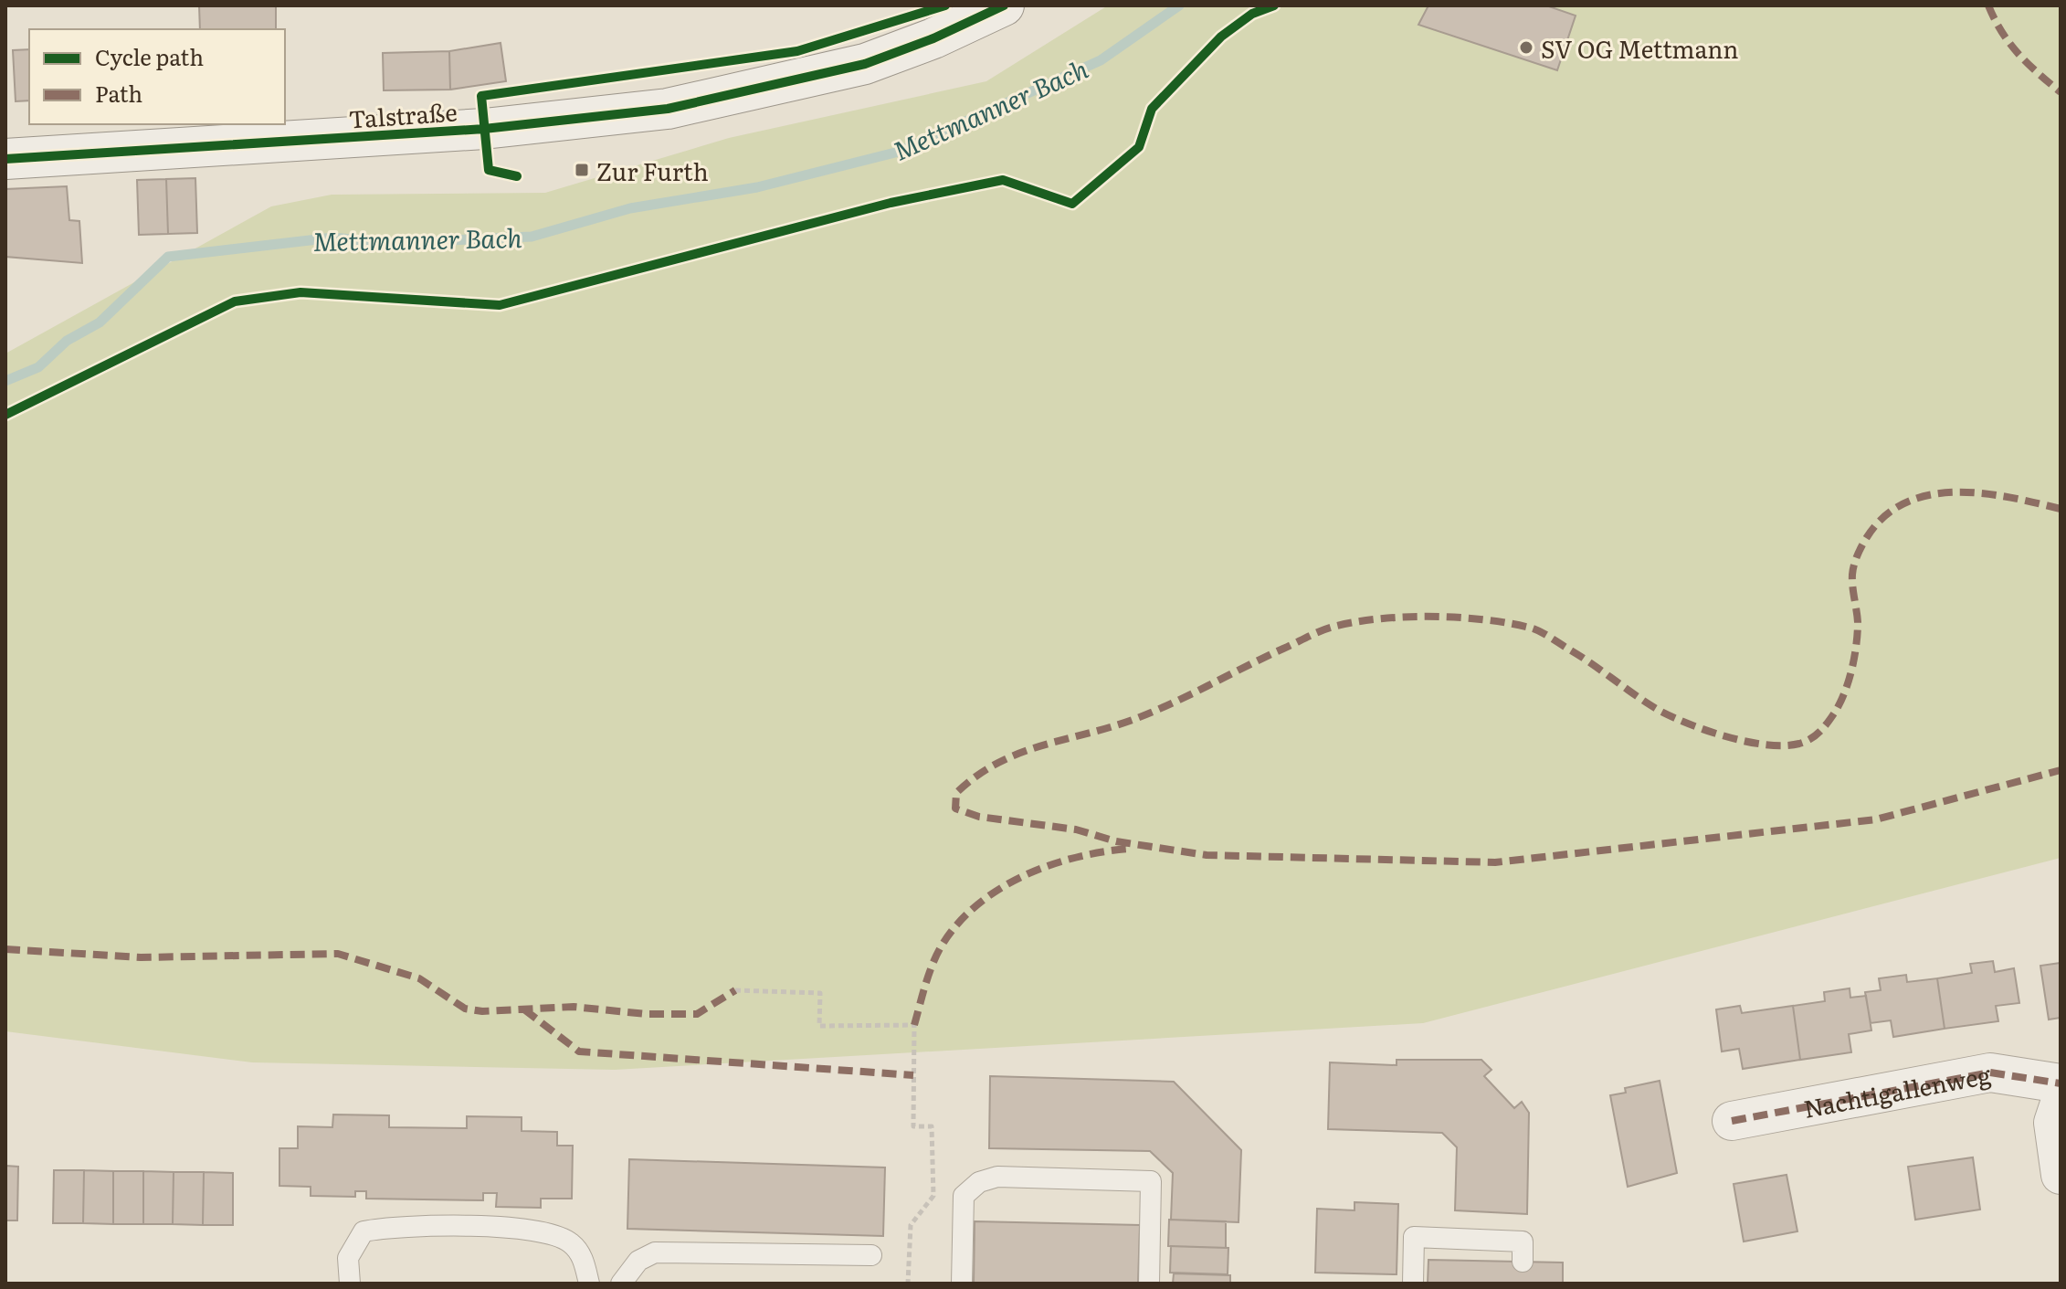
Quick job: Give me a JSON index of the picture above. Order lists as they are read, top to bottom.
{
  "streets": {
    "main road": ["Talstraße"],
    "street": ["Nachtigallenweg"]
  },
  "water": ["Mettmanner Bach"],
  "places": {
    "other": ["SV OG Mettmann"],
    "transit": ["Zur Furth"]
  },
  "legend": ["Cycle path", "Path"]
}
